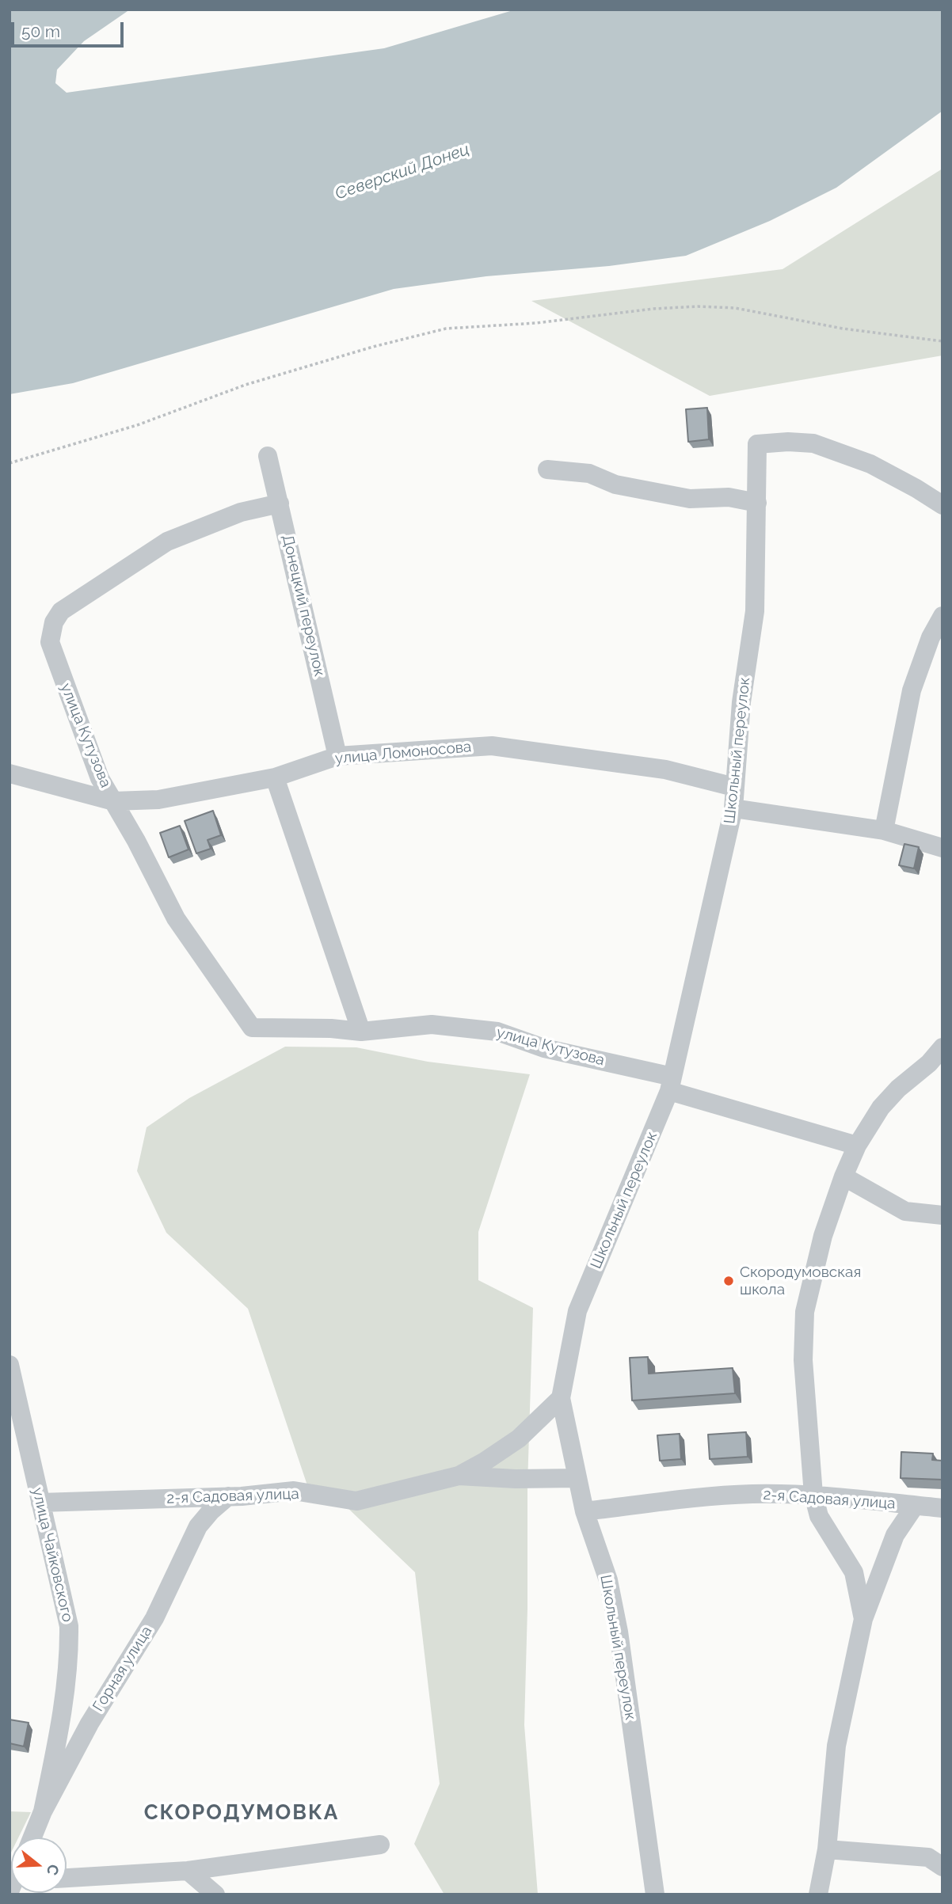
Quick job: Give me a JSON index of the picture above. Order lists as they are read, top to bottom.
{
  "streets": {
    "street": [
      "Донецкий переулок",
      "улица Кутузова",
      "Школьный переулок",
      "улица Ломоносова",
      "2-я Садовая улица",
      "улица Чайковского",
      "Горная улица"
    ]
  },
  "crossings": [
    ["Донецкий переулок", "улица Кутузова"],
    ["Донецкий переулок", "улица Ломоносова"],
    ["улица Кутузова", "Школьный переулок"],
    ["улица Кутузова", "улица Ломоносова"],
    ["Школьный переулок", "улица Ломоносова"],
    ["Школьный переулок", "2-я Садовая улица"],
    ["2-я Садовая улица", "улица Чайковского"],
    ["2-я Садовая улица", "Горная улица"],
    ["улица Чайковского", "Горная улица"]
  ],
  "districts": ["СКОРОДУМОВКА"],
  "water": ["Северский Донец"],
  "places": ["Скородумовская школа"],
  "scale_bar": "50 m",
  "north": "right"
}
